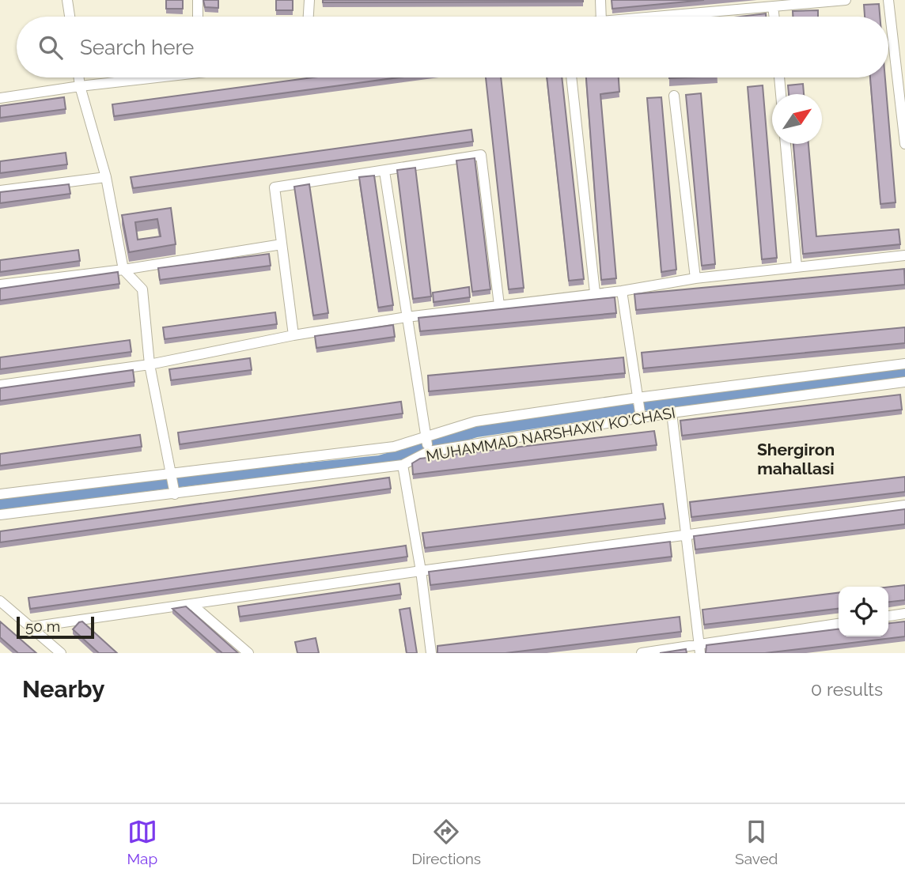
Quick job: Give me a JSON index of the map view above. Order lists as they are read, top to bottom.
{
  "streets": {
    "street": ["MUHAMMAD NARSHAXIY KO'CHASI"]
  },
  "districts": ["Shergiron mahallasi"],
  "scale_bar": "50 m",
  "north": "top right",
  "page": {
    "search": "Search here",
    "scale": "50 m",
    "heading": ["Nearby", "0 results"],
    "nav": ["Map", "Directions", "Saved"]
  }
}
